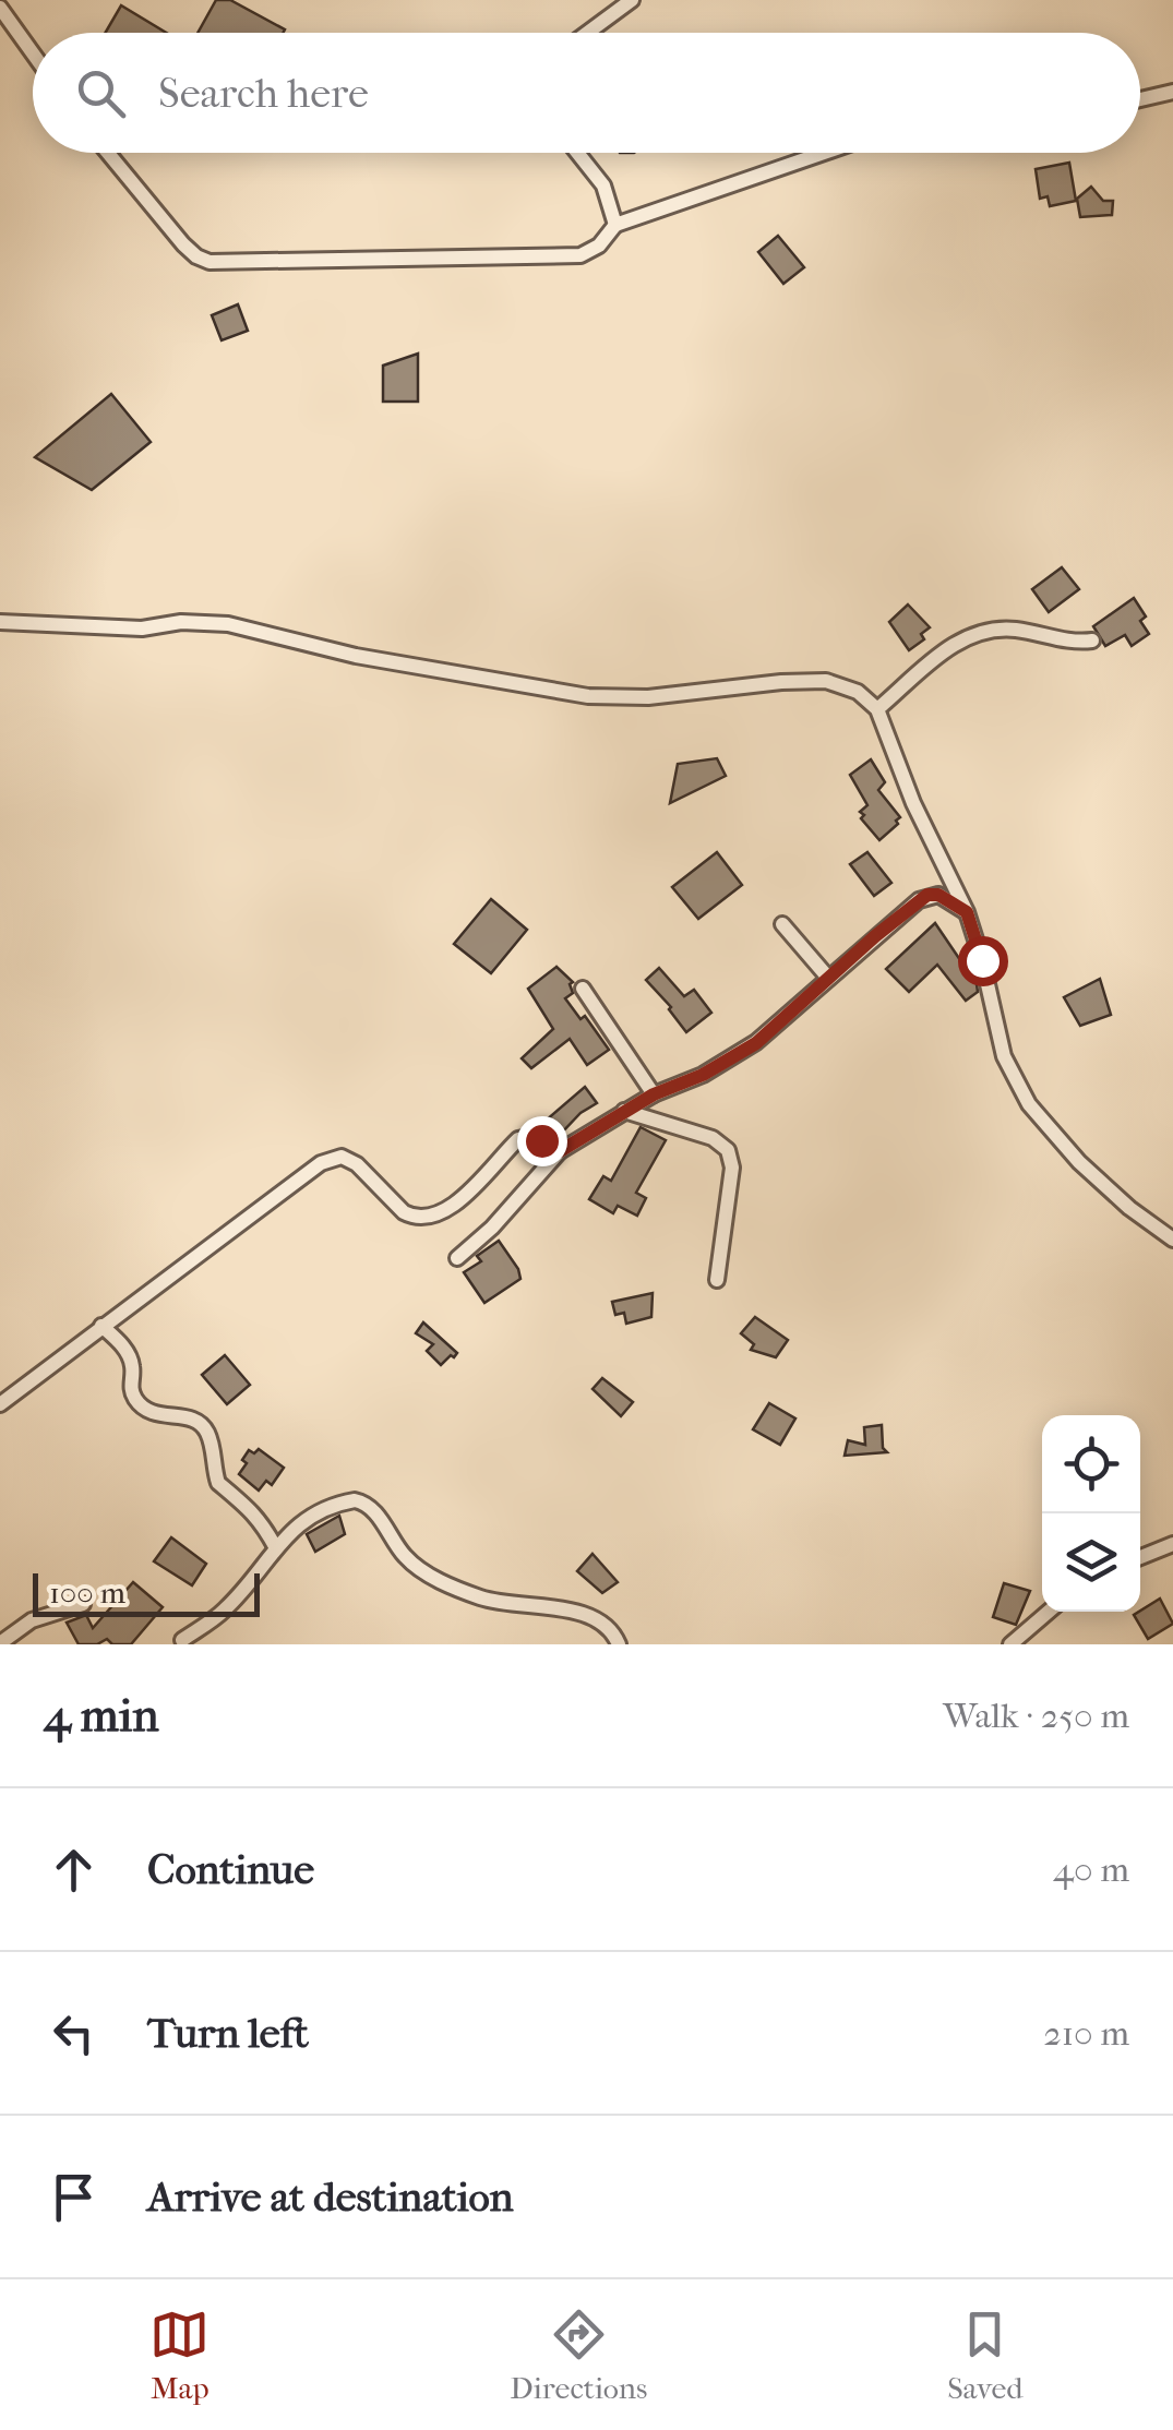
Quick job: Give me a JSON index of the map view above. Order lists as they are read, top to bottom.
{
  "scale_bar": "100 m",
  "page": {
    "search": "Search here",
    "scale": "100 m",
    "heading": ["4 min", "Walk · 250 m"],
    "list": [
      ["Continue", "40 m"],
      ["Turn left", "210 m"],
      "Arrive at destination"
    ],
    "nav": ["Map", "Directions", "Saved"]
  }
}
